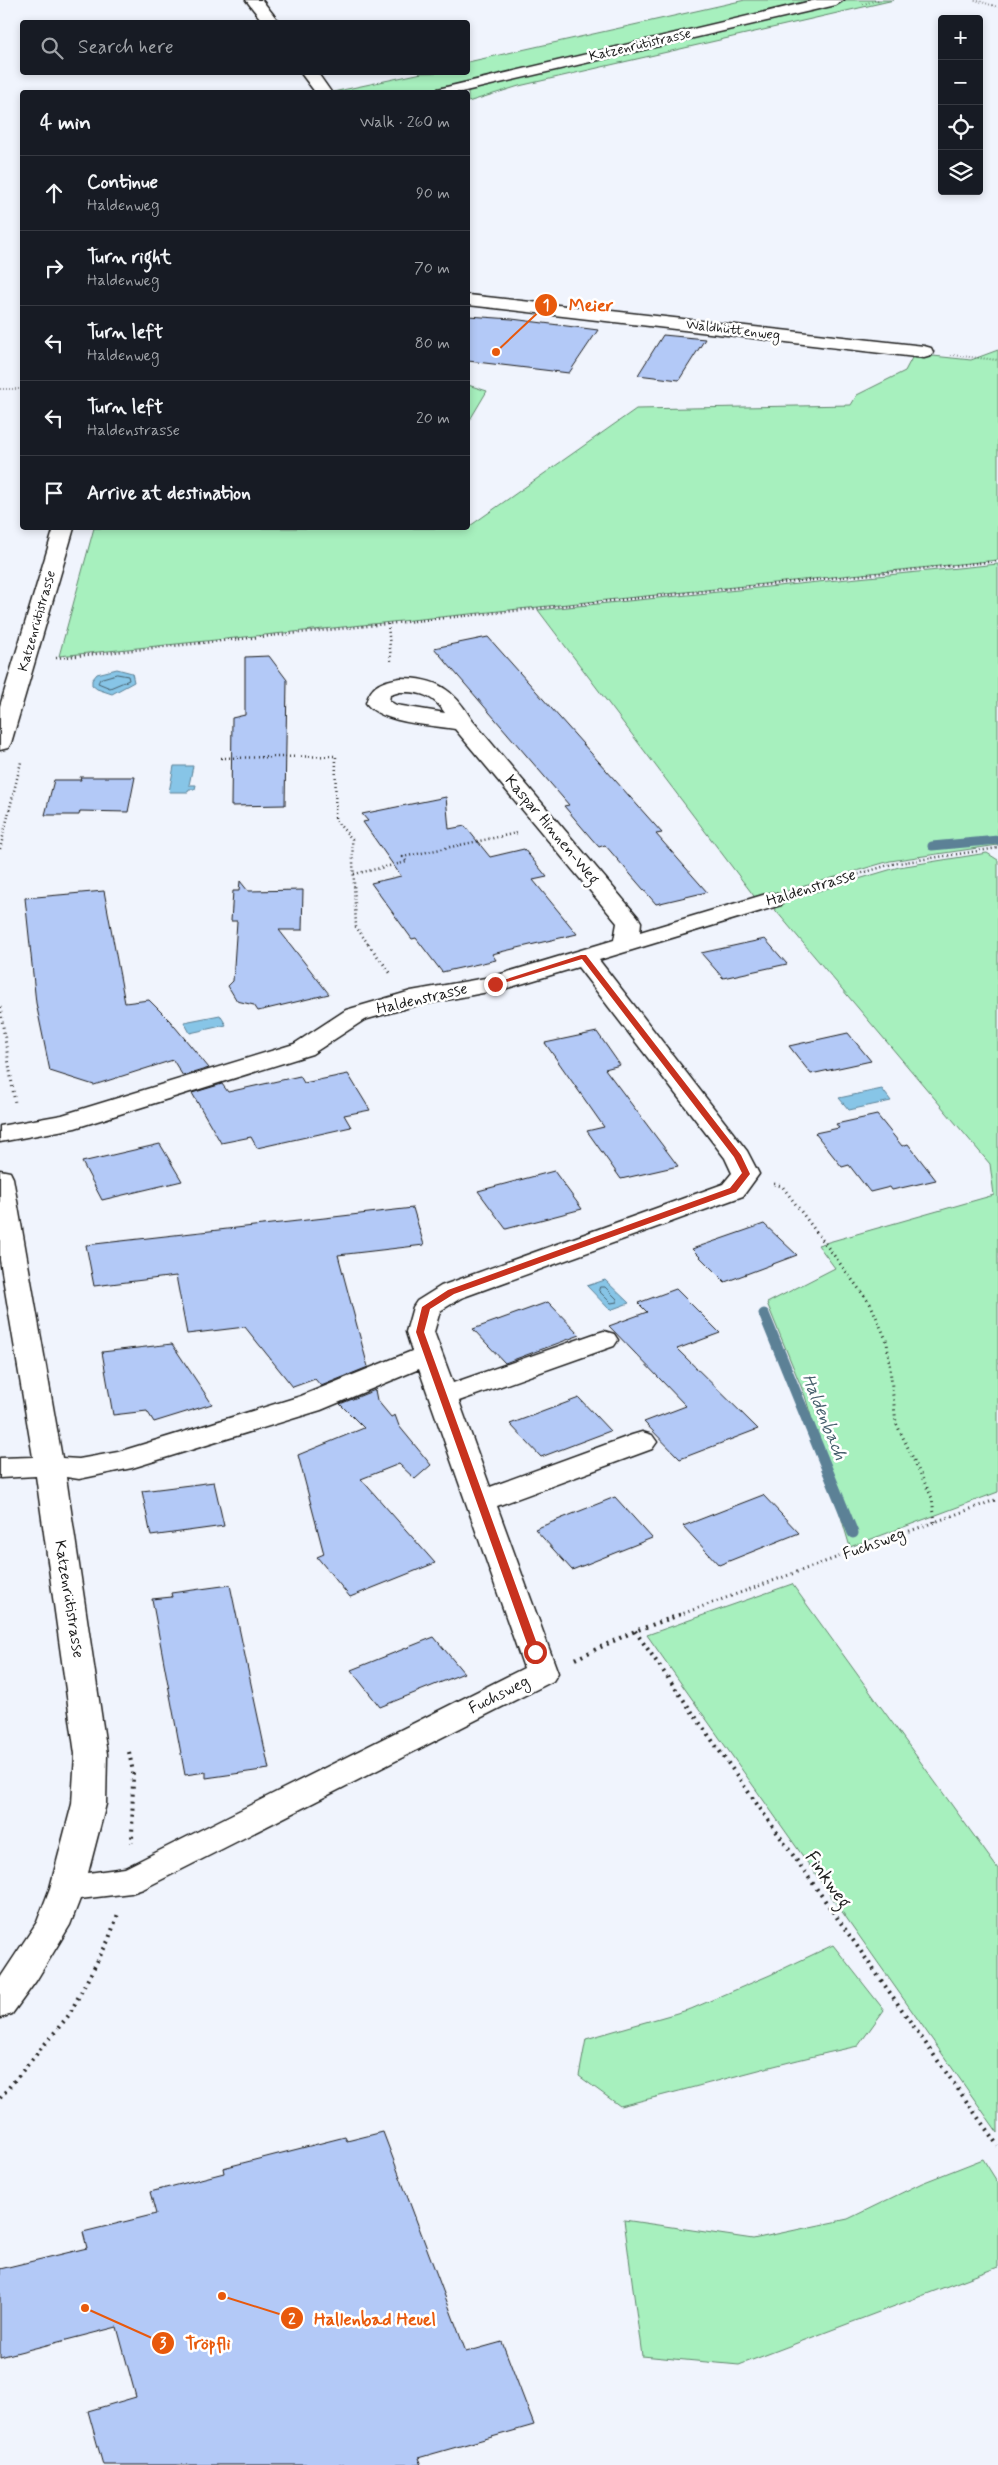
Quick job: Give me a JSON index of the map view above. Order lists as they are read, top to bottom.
{
  "streets": {
    "street": [
      "Katzenrütistrasse",
      "Waldhüttenweg",
      "Kaspar Hinnen-Weg",
      "Haldenstrasse",
      "Fuchsweg"
    ],
    "path": ["Finkweg"]
  },
  "crossings": [
    ["Katzenrütistrasse", "Fuchsweg"],
    ["Kaspar Hinnen-Weg", "Haldenstrasse"],
    ["Fuchsweg", "Finkweg"]
  ],
  "water": ["Haldenbach"],
  "places": ["Meier", "Hallenbad Heuel", "Tröpfli"],
  "page": {
    "map_buttons": ["+", "−"],
    "search": "Search here",
    "heading": ["4 min", "Walk · 260 m"],
    "list": [
      ["Continue", "Haldenweg", "90 m"],
      ["Turn right", "Haldenweg", "70 m"],
      ["Turn left", "Haldenweg", "80 m"],
      ["Turn left", "Haldenstrasse", "20 m"],
      "Arrive at destination"
    ]
  }
}
